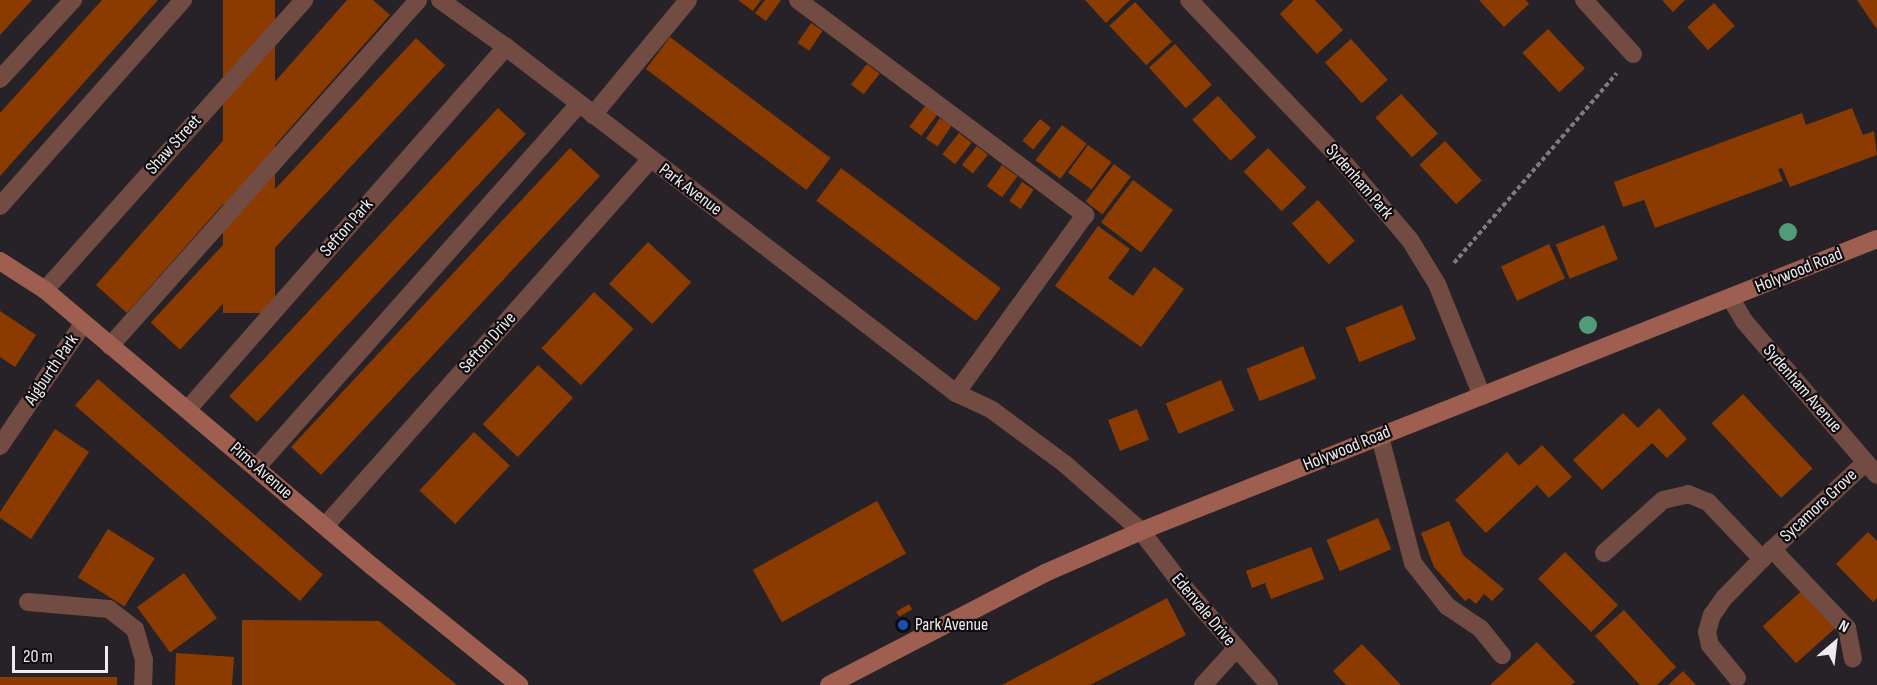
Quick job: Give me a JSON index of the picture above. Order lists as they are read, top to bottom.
{
  "streets": {
    "main road": ["Holywood Road", "Pims Avenue"],
    "street": [
      "Shaw Street",
      "Sydenham Park",
      "Park Avenue",
      "Sefton Park",
      "Sefton Drive",
      "Aigburth Park",
      "Sydenham Avenue",
      "Sycamore Grove",
      "Edenvale Drive"
    ]
  },
  "crossings": [
    ["Shaw Street", "Pims Avenue"],
    ["Sydenham Park", "Holywood Road"],
    ["Park Avenue", "Sefton Park"],
    ["Park Avenue", "Holywood Road"],
    ["Park Avenue", "Sefton Drive"],
    ["Park Avenue", "Edenvale Drive"],
    ["Sefton Park", "Pims Avenue"],
    ["Holywood Road", "Sydenham Avenue"],
    ["Holywood Road", "Edenvale Drive"],
    ["Sefton Drive", "Pims Avenue"],
    ["Aigburth Park", "Pims Avenue"],
    ["Sydenham Avenue", "Sycamore Grove"]
  ],
  "places": ["Park Avenue"],
  "scale_bar": "20 m",
  "north": "top right"
}
